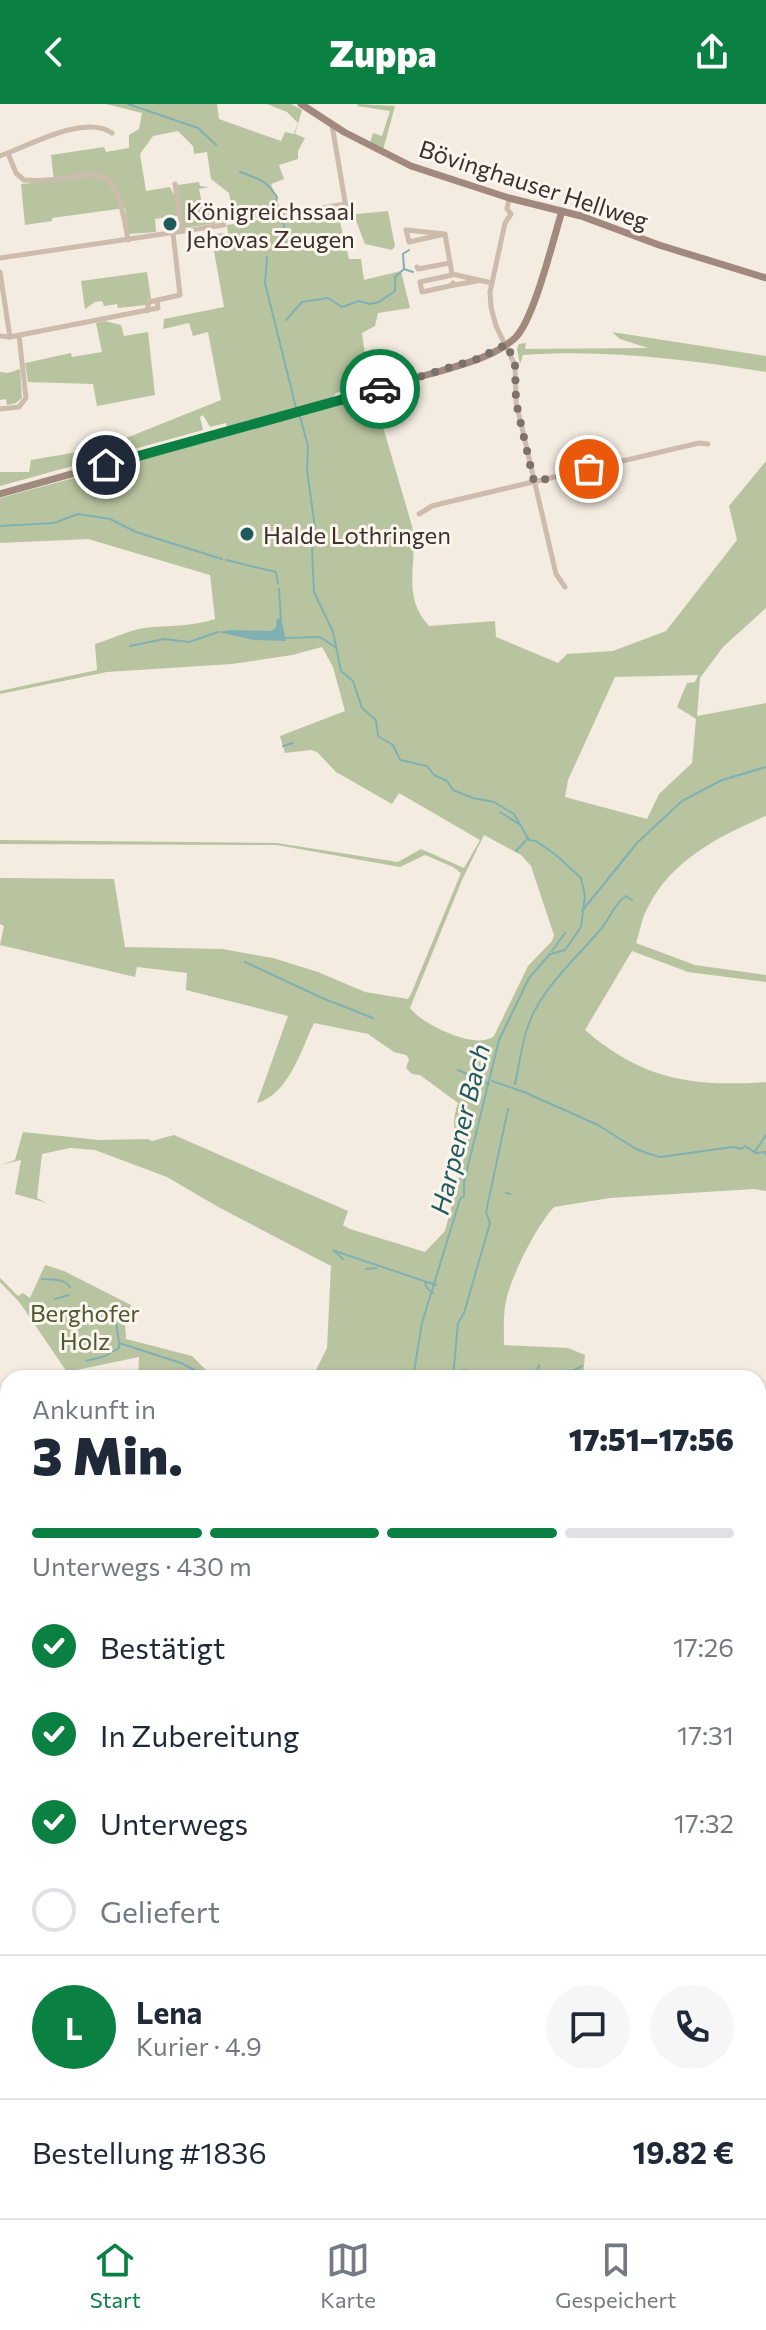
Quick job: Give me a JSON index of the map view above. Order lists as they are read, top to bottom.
{
  "streets": {
    "street": ["Bövinghauser Hellweg"]
  },
  "water": ["Harpener Bach"],
  "parks": ["Berghofer Holz"],
  "places": ["Königreichssaal Jehovas Zeugen", "Halde Lothringen"],
  "page": {
    "header": "Zuppa",
    "heading": ["3 Min.", "Ankunft in", "17:51–17:56"],
    "panel": [
      "Lena",
      "Kurier · 4.9",
      "Bestellung #1836",
      "19.82 €"
    ],
    "bar": "Unterwegs · 430 m",
    "list": [
      ["Bestätigt", "17:26"],
      ["In Zubereitung", "17:31"],
      ["Unterwegs", "17:32"],
      "Geliefert"
    ],
    "round": "L",
    "tabs": ["Start", "Karte", "Gespeichert"]
  }
}
